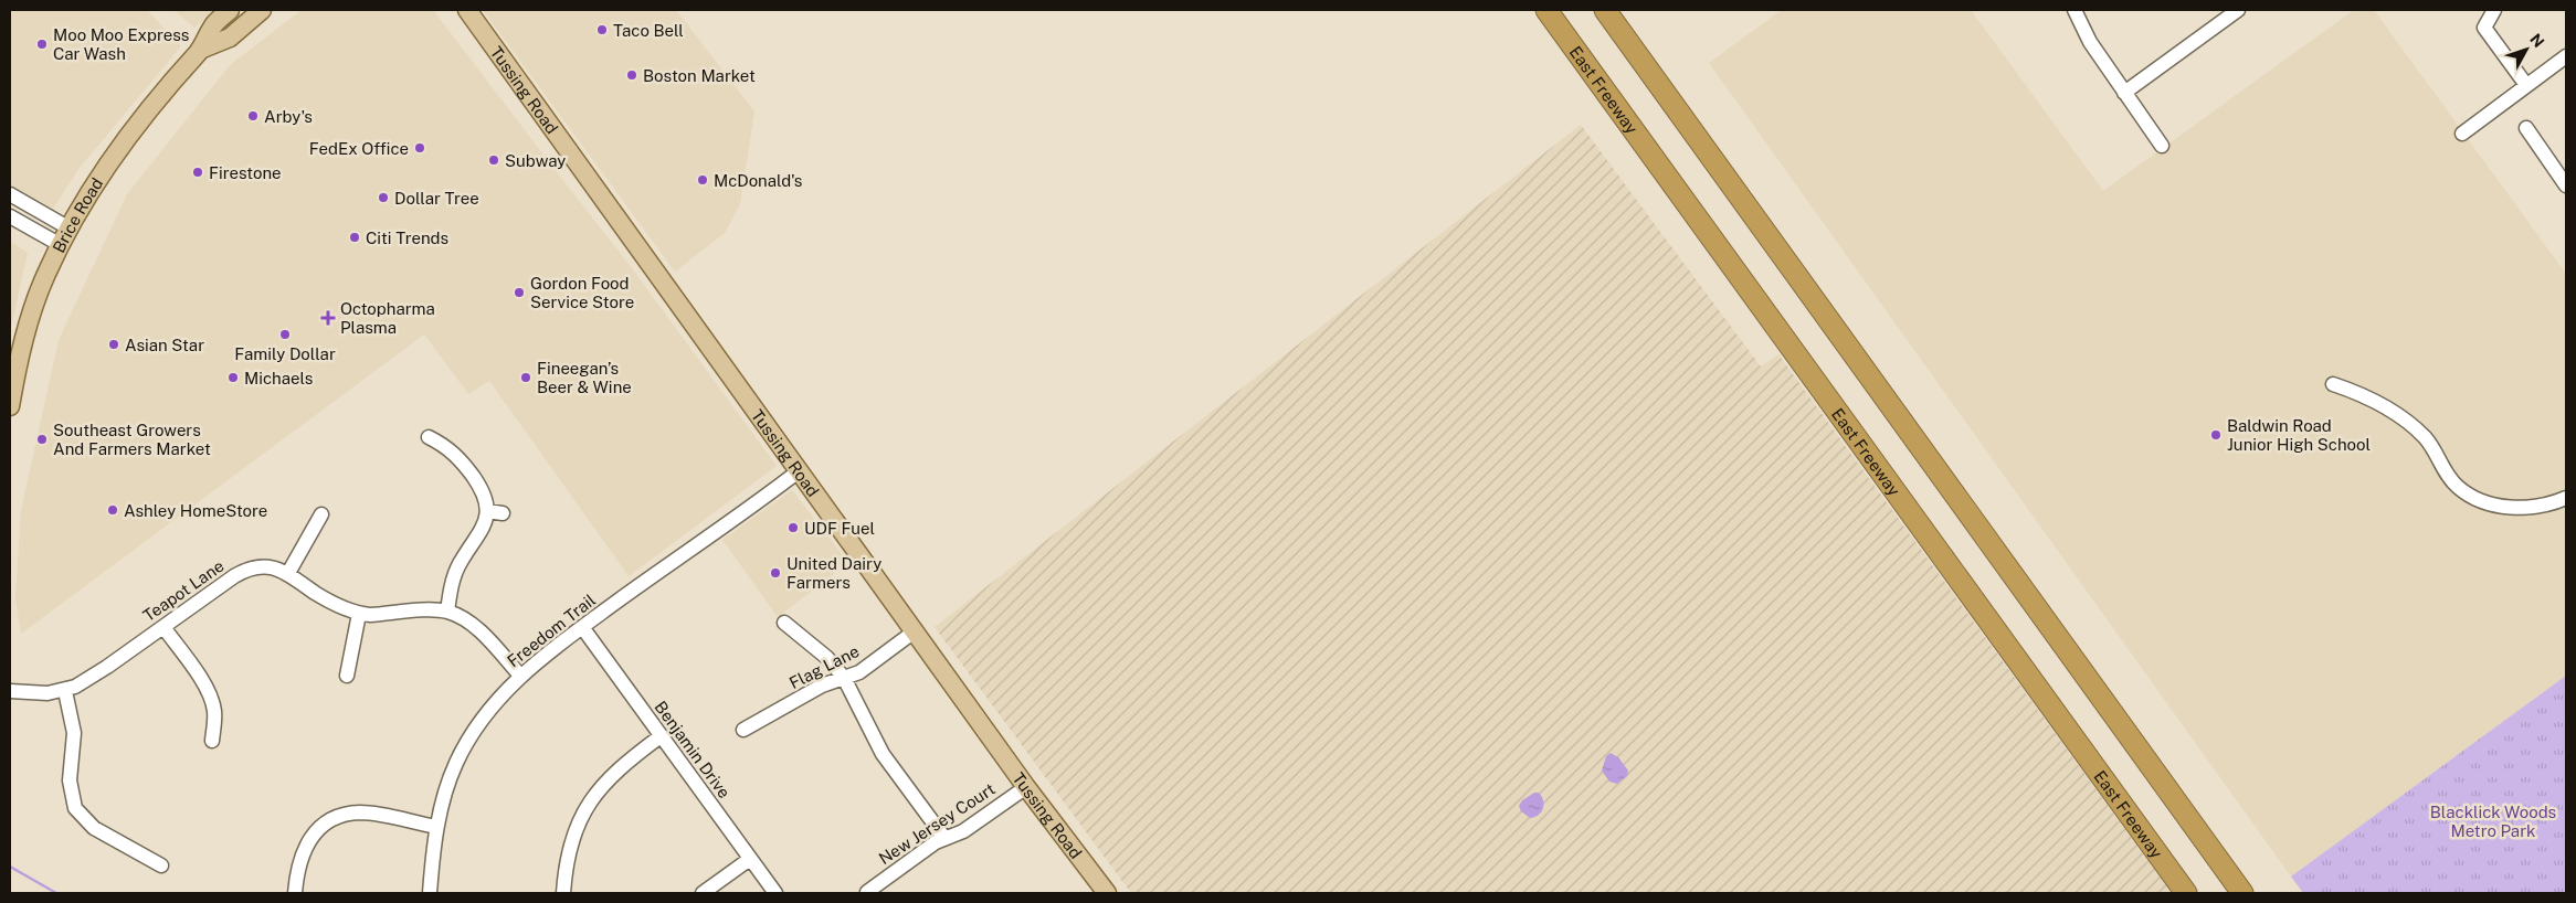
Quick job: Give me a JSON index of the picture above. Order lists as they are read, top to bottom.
{
  "streets": {
    "highway": ["East Freeway"],
    "main road": ["Tussing Road", "Brice Road"],
    "street": [
      "Teapot Lane",
      "Freedom Trail",
      "Flag Lane",
      "Benjamin Drive",
      "New Jersey Court"
    ]
  },
  "crossings": [
    ["Tussing Road", "Freedom Trail"],
    ["Tussing Road", "Flag Lane"],
    ["Tussing Road", "New Jersey Court"],
    ["Freedom Trail", "Benjamin Drive"]
  ],
  "parks": ["Blacklick Woods Metro Park"],
  "places": {
    "other": [
      "Taco Bell",
      "Moo Moo Express Car Wash",
      "Boston Market",
      "Arby's",
      "FedEx Office",
      "Subway",
      "Firestone",
      "McDonald's",
      "Dollar Tree",
      "Citi Trends",
      "Gordon Food Service Store",
      "Family Dollar",
      "Asian Star",
      "Michaels",
      "Fineegan’s Beer & Wine",
      "Baldwin Road Junior High School",
      "Southeast Growers And Farmers Market",
      "Ashley HomeStore",
      "UDF Fuel",
      "United Dairy Farmers"
    ],
    "health": ["Octopharma Plasma"]
  },
  "north": "top right"
}
